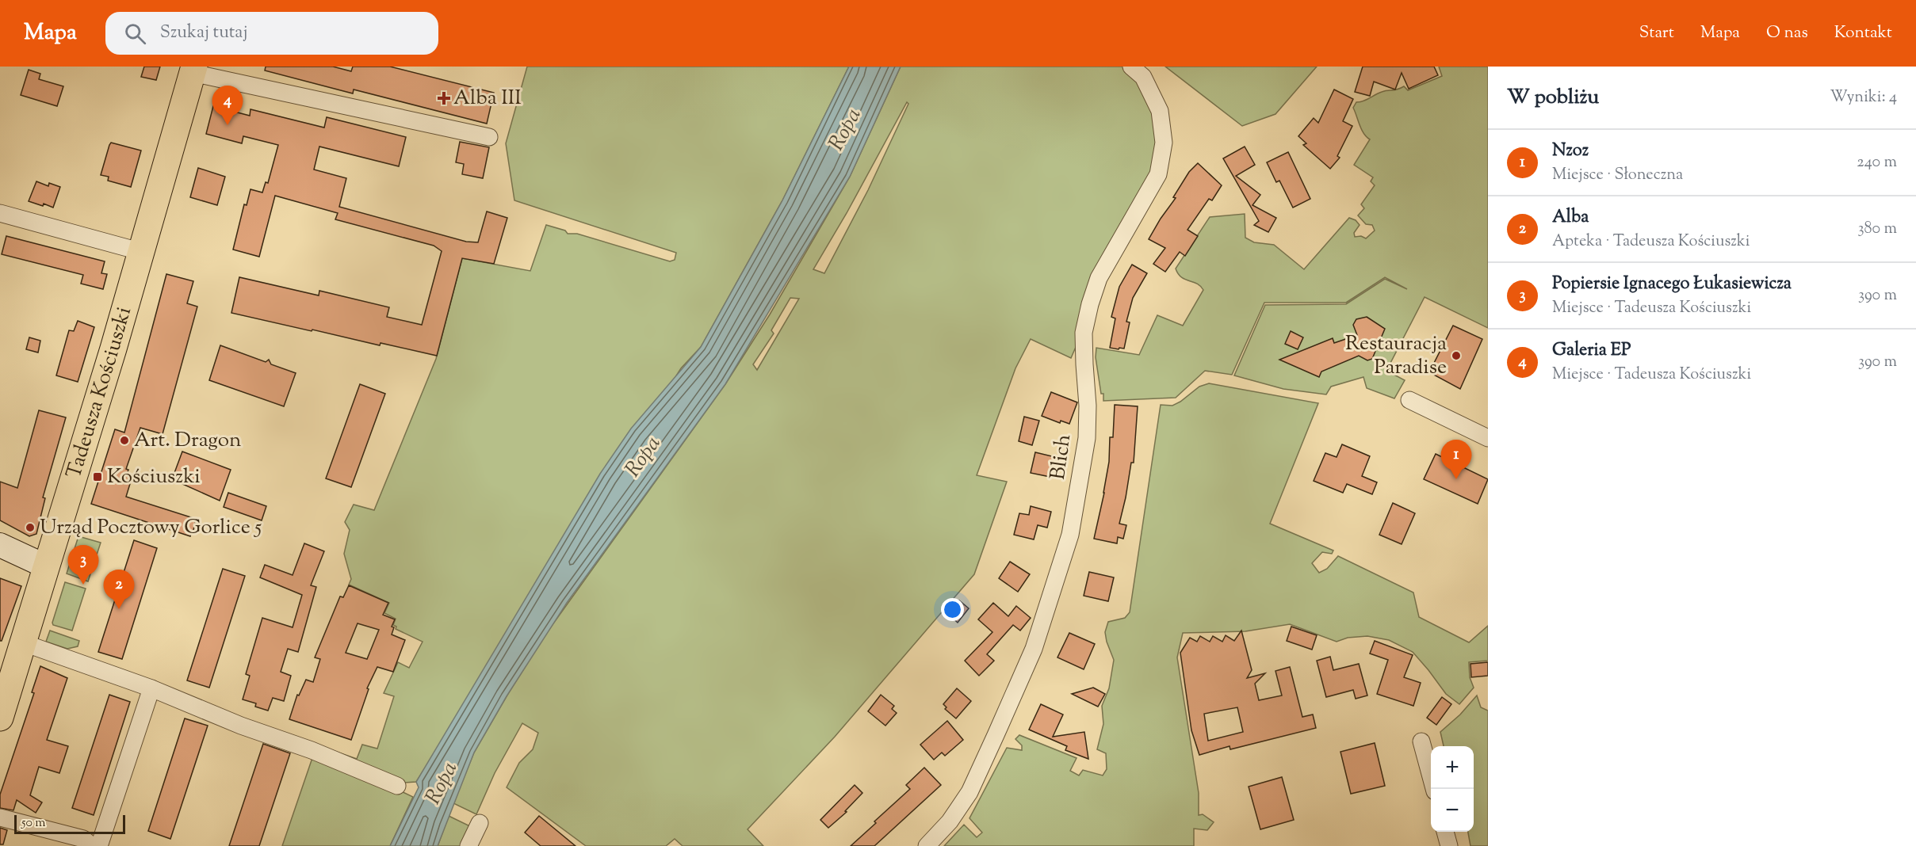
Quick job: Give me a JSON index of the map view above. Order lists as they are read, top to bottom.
{
  "streets": {
    "main road": ["Tadeusza Kościuszki"],
    "street": ["Blich"]
  },
  "water": ["Ropa"],
  "places": {
    "health": ["Alba III"],
    "other": ["Restauracja Paradise", "Art. Dragon", "Urząd Pocztowy Gorlice 5"],
    "transit": ["Kościuszki"]
  },
  "scale_bar": "50 m",
  "page": {
    "header": "Mapa",
    "search": "Szukaj tutaj",
    "nav": [
      "Start",
      "Mapa",
      "O nas",
      "Kontakt"
    ],
    "heading": ["W pobliżu", "Wyniki: 4"],
    "pins": [
      "4",
      "1",
      "3",
      "2"
    ],
    "list": [
      {
        "mark": "1",
        "name": "Nzoz",
        "note": "Miejsce · Słoneczna",
        "value": "240 m"
      },
      {
        "mark": "2",
        "name": "Alba",
        "note": "Apteka · Tadeusza Kościuszki",
        "value": "380 m"
      },
      {
        "mark": "3",
        "name": "Popiersie Ignacego Łukasiewicza",
        "note": "Miejsce · Tadeusza Kościuszki",
        "value": "390 m"
      },
      {
        "mark": "4",
        "name": "Galeria EP",
        "note": "Miejsce · Tadeusza Kościuszki",
        "value": "390 m"
      }
    ],
    "map_buttons": ["+", "−"],
    "scale": "50 m"
  }
}
